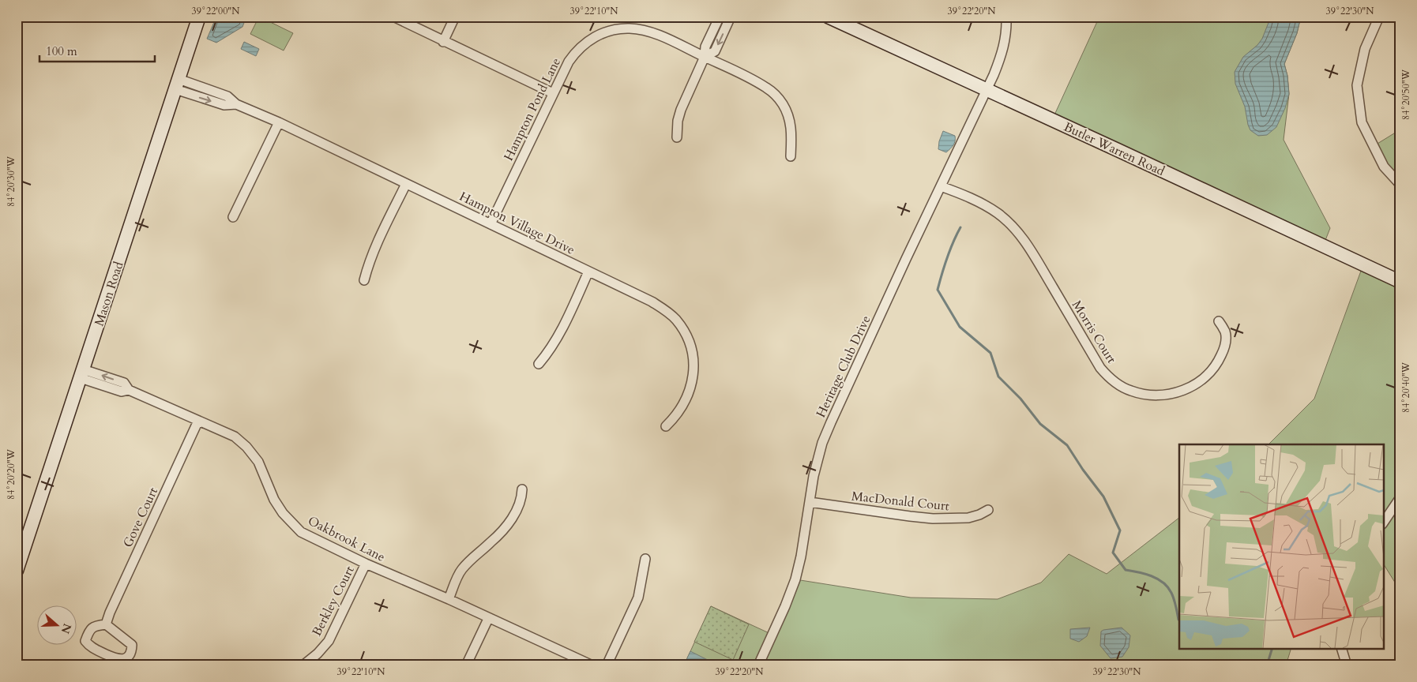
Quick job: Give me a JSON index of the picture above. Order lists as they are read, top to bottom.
{
  "streets": {
    "main road": ["Butler Warren Road", "Mason Road"],
    "street": [
      "Hampton Pond Lane",
      "Hampton Village Drive",
      "Morris Court",
      "Heritage Club Drive",
      "MacDonald Court",
      "Gove Court",
      "Oakbrook Lane",
      "Berkley Court"
    ]
  },
  "crossings": [
    ["Hampton Pond Lane", "Hampton Village Drive"],
    ["Butler Warren Road", "Heritage Club Drive"],
    ["Hampton Village Drive", "Mason Road"],
    ["Mason Road", "Oakbrook Lane"],
    ["Morris Court", "Heritage Club Drive"],
    ["Heritage Club Drive", "MacDonald Court"],
    ["Gove Court", "Oakbrook Lane"],
    ["Oakbrook Lane", "Berkley Court"]
  ],
  "scale_bar": "100 m",
  "north": "right",
  "coordinates": [
    "39°22'00\"N",
    "39°22'10\"N",
    "39°22'20\"N",
    "39°22'30\"N",
    "84°20'50\"W",
    "84°20'30\"W",
    "84°20'40\"W",
    "84°20'20\"W"
  ]
}
